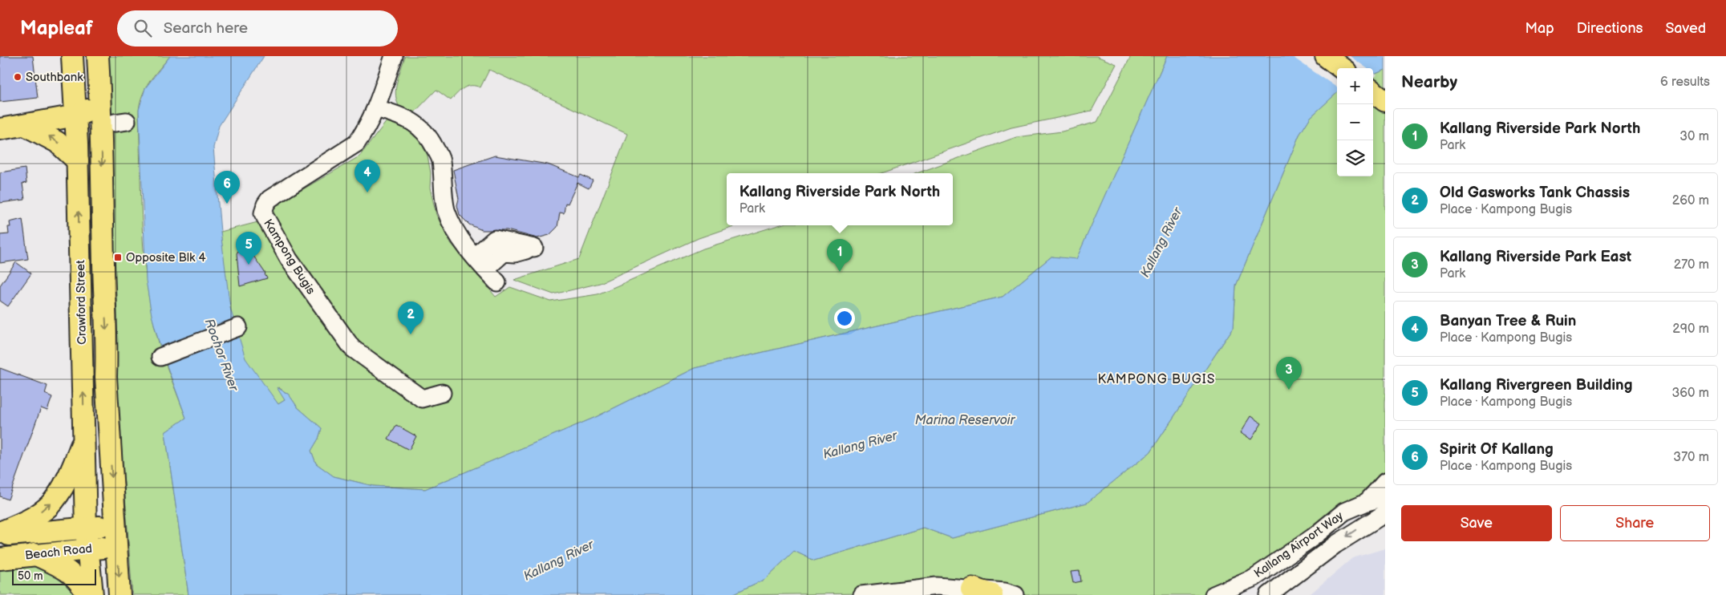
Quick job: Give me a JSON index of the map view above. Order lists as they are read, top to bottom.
{
  "streets": {
    "main road": ["Crawford Street", "Beach Road"],
    "street": ["Kampong Bugis", "Kallang Airport Way"]
  },
  "crossings": [
    ["Crawford Street", "Beach Road"]
  ],
  "districts": ["KAMPONG BUGIS"],
  "water": ["Kallang River", "Rochor River", "Marina Reservoir"],
  "places": {
    "other": ["Southbank"],
    "transit": ["Opposite Blk 4"]
  },
  "scale_bar": "50 m",
  "page": {
    "header": "Mapleaf",
    "search": "Search here",
    "nav": ["Map", "Directions", "Saved"],
    "heading": ["Nearby", "6 results"],
    "map_buttons": ["+", "−"],
    "list": [
      {
        "mark": "1",
        "name": "Kallang Riverside Park North",
        "note": "Park",
        "value": "30 m"
      },
      {
        "mark": "2",
        "name": "Old Gasworks Tank Chassis",
        "note": "Place · Kampong Bugis",
        "value": "260 m"
      },
      {
        "mark": "3",
        "name": "Kallang Riverside Park East",
        "note": "Park",
        "value": "270 m"
      },
      {
        "mark": "4",
        "name": "Banyan Tree & Ruin",
        "note": "Place · Kampong Bugis",
        "value": "290 m"
      },
      {
        "mark": "5",
        "name": "Kallang Rivergreen Building",
        "note": "Place · Kampong Bugis",
        "value": "360 m"
      },
      {
        "mark": "6",
        "name": "Spirit Of Kallang",
        "note": "Place · Kampong Bugis",
        "value": "370 m"
      }
    ],
    "pins": [
      "4",
      "6",
      "5",
      "1",
      "2",
      "3"
    ],
    "popup": ["Kallang Riverside Park North", "Park"],
    "buttons": ["Save", "Share"],
    "scale": "50 m"
  }
}
